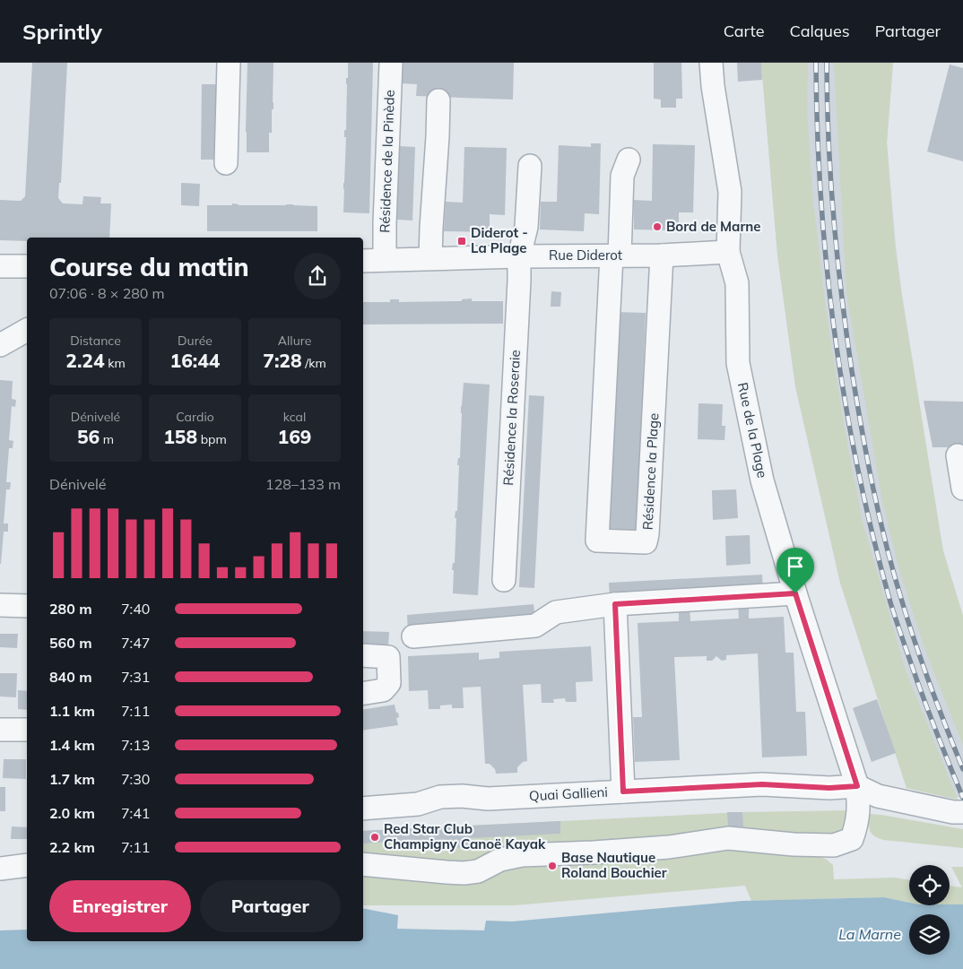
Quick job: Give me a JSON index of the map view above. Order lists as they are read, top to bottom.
{
  "streets": {
    "street": [
      "Résidence de la Pinède",
      "Rue Diderot",
      "Résidence la Roseraie",
      "Rue de la Plage",
      "Résidence la Plage",
      "Quai Gallieni"
    ]
  },
  "crossings": [
    ["Résidence de la Pinède", "Rue Diderot"],
    ["Rue Diderot", "Résidence la Roseraie"],
    ["Rue Diderot", "Rue de la Plage"],
    ["Rue Diderot", "Résidence la Plage"],
    ["Rue de la Plage", "Quai Gallieni"]
  ],
  "water": ["La Marne"],
  "places": {
    "other": ["Bord de Marne", "Red Star Club Champigny Canoë Kayak", "Base Nautique Roland Bouchier"],
    "transit": ["Diderot - La Plage"]
  },
  "page": {
    "header": "Sprintly",
    "nav": ["Carte", "Calques", "Partager"],
    "heading": ["Course du matin", "07:06 · 8 × 280 m"],
    "stats": [
      ["Distance", "2.24 km"],
      ["Durée", "16:44"],
      ["Allure", "7:28 /km"],
      ["Dénivelé", "56 m"],
      ["Cardio", "158 bpm"],
      ["kcal", "169"]
    ],
    "chart": ["Dénivelé", "128–133 m"],
    "list": [
      {
        "name": "280 m",
        "note": "7:40"
      },
      {
        "name": "560 m",
        "note": "7:47"
      },
      {
        "name": "840 m",
        "note": "7:31"
      },
      {
        "name": "1.1 km",
        "note": "7:11"
      },
      {
        "name": "1.4 km",
        "note": "7:13"
      },
      {
        "name": "1.7 km",
        "note": "7:30"
      },
      {
        "name": "2.0 km",
        "note": "7:41"
      },
      {
        "name": "2.2 km",
        "note": "7:11"
      }
    ],
    "buttons": ["Enregistrer", "Partager"]
  }
}
